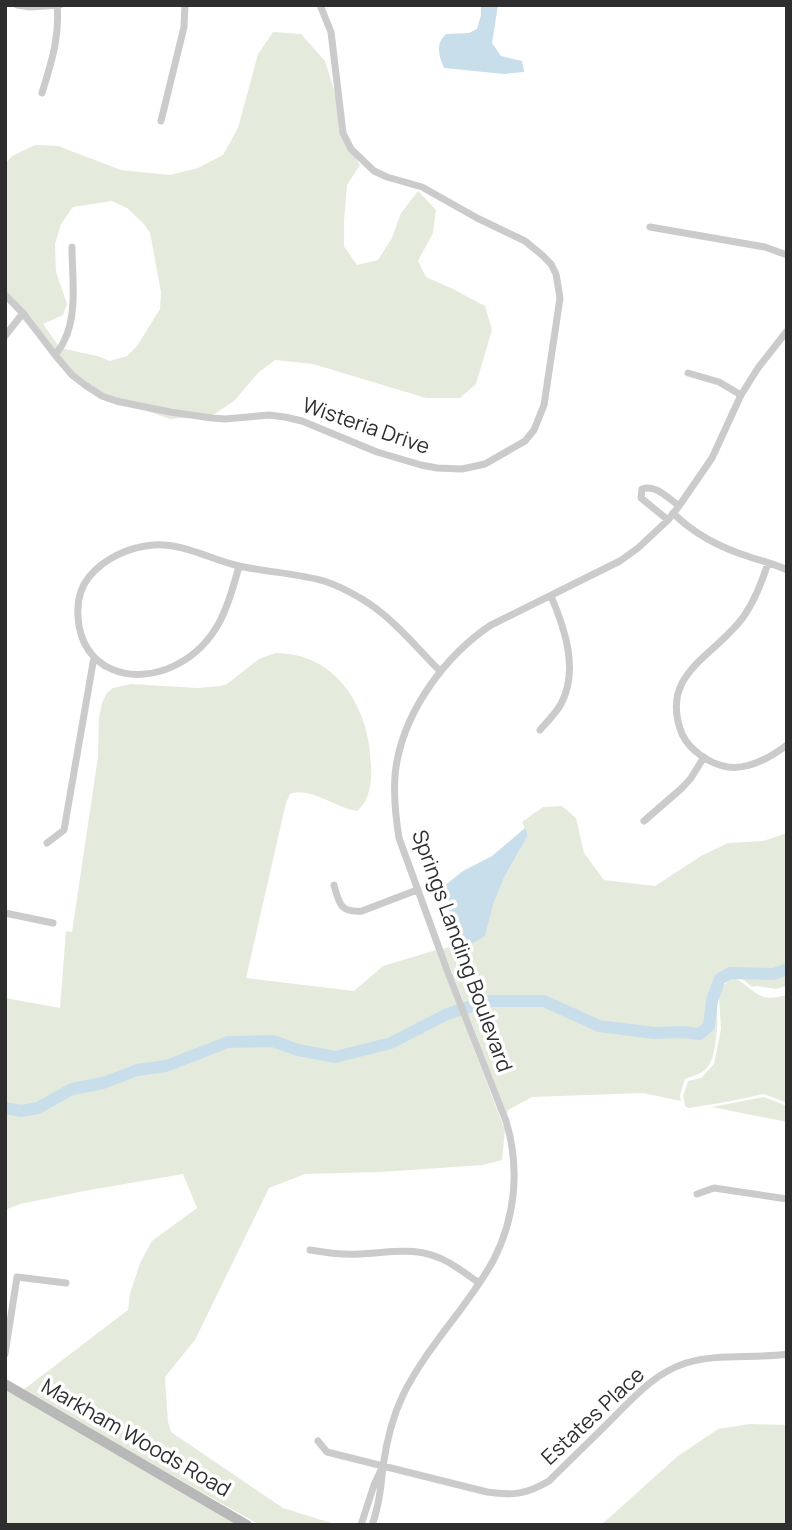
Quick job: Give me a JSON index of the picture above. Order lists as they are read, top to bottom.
{
  "streets": {
    "main road": ["Markham Woods Road"],
    "street": ["Wisteria Drive", "Springs Landing Boulevard", "Estates Place"]
  },
  "crossings": [
    ["Springs Landing Boulevard", "Estates Place"]
  ]
}
